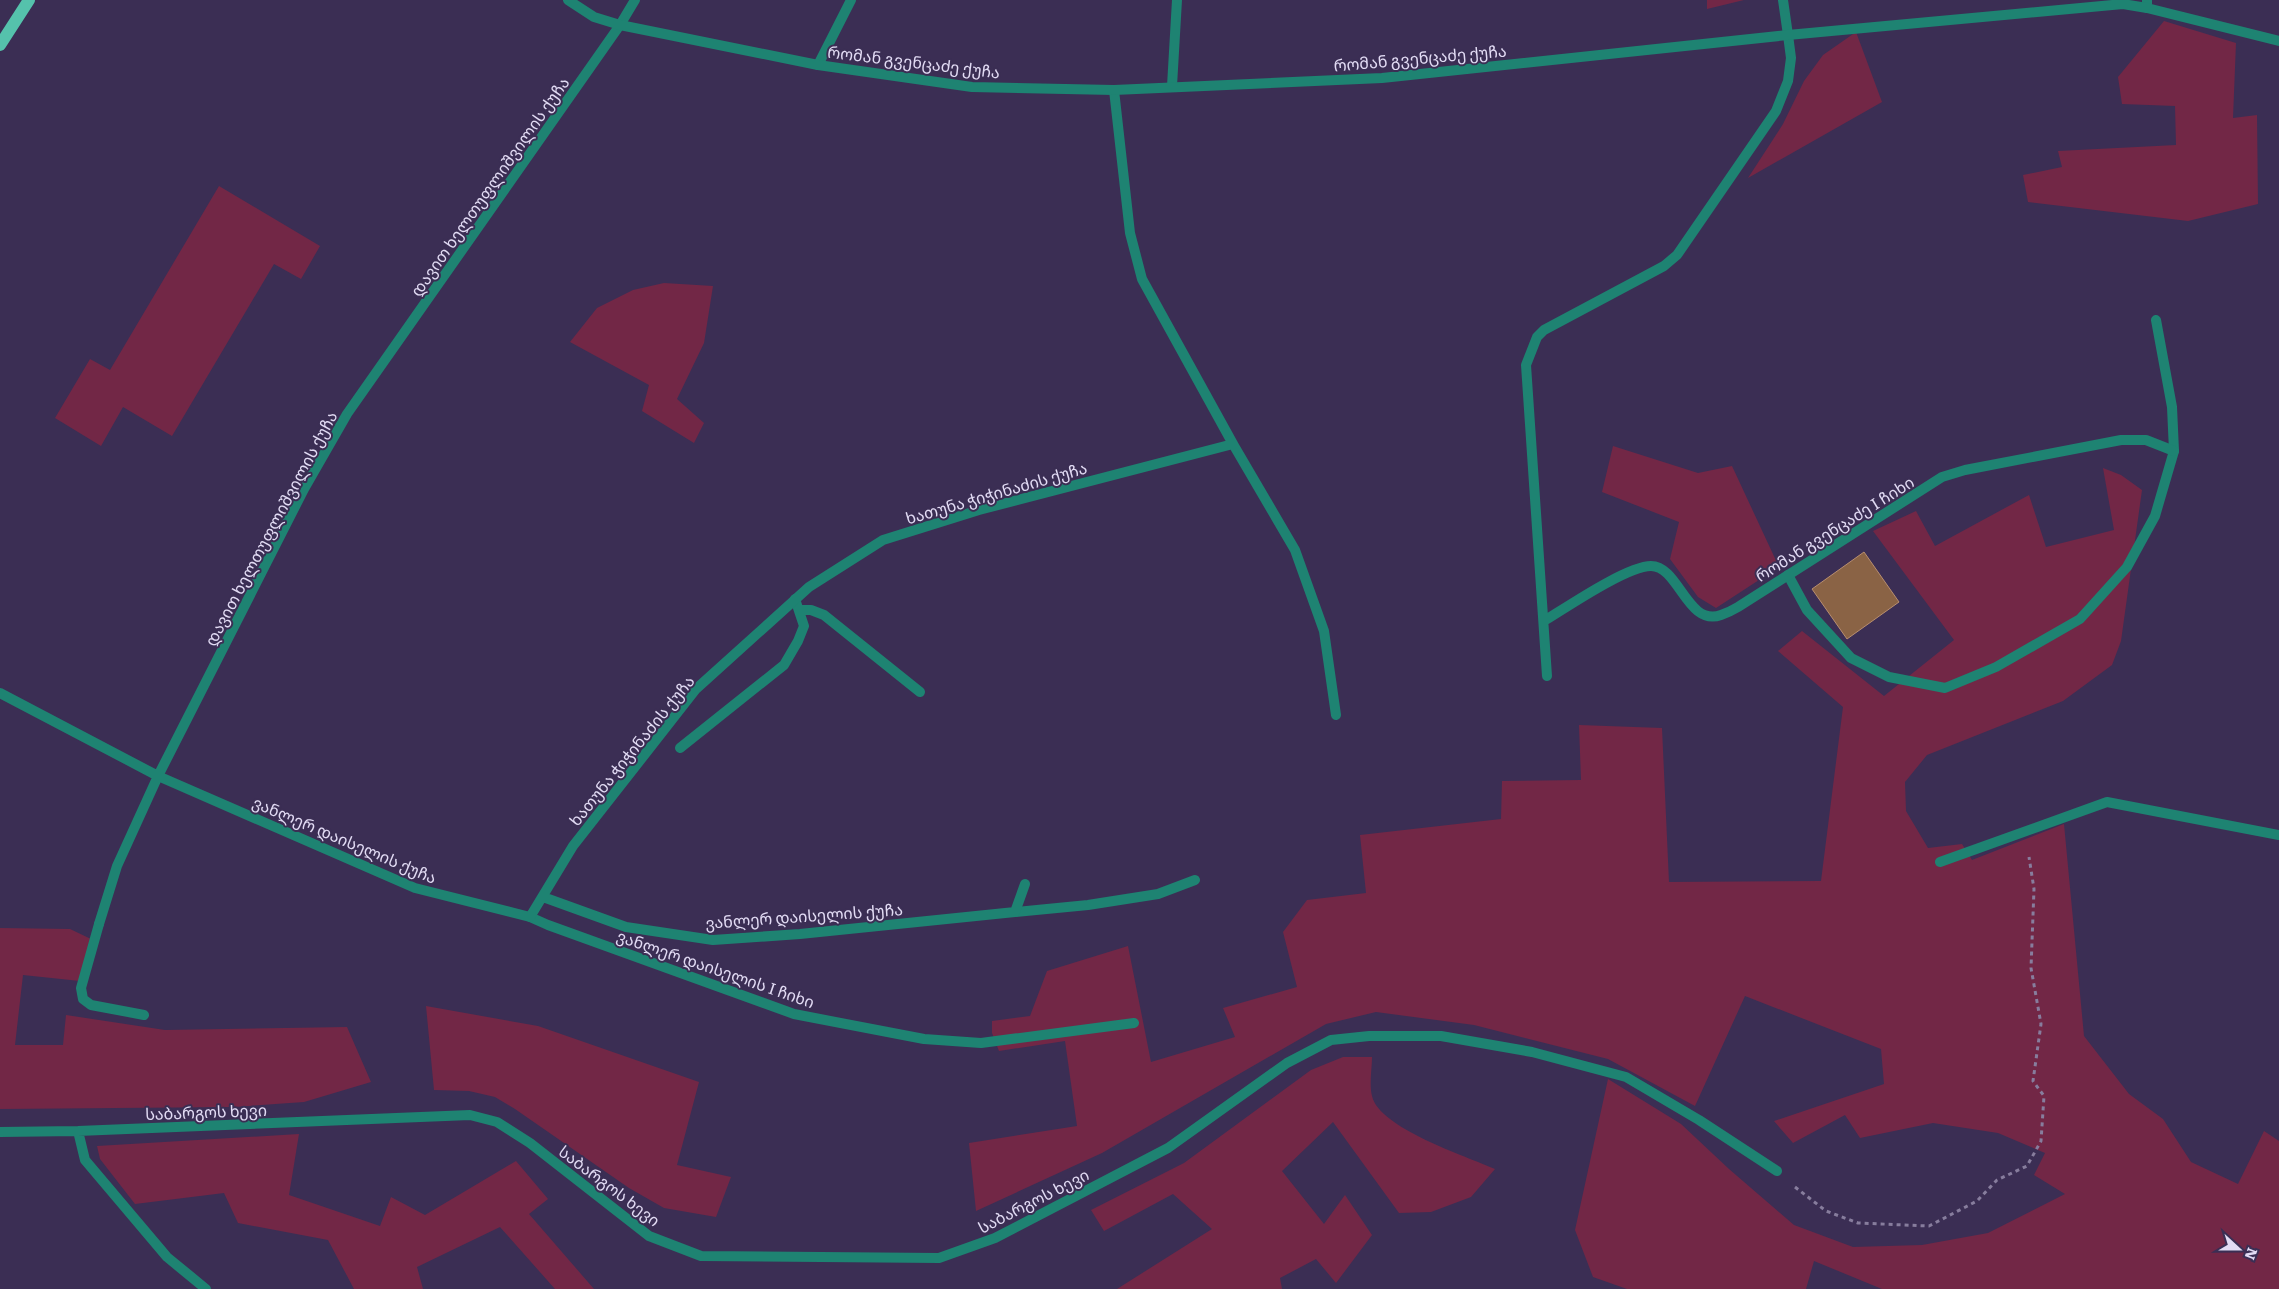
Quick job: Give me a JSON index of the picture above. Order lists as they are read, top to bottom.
{
  "streets": {
    "street": [
      "რომან გვენცაძე ქუჩა",
      "დავით ხელთუფლიშვილის ქუჩა",
      "ხათუნა ჭიჭინაძის ქუჩა",
      "რომან გვენცაძე I ჩიხი",
      "ვანლერ დაისელის ქუჩა",
      "ვანლერ დაისელის I ჩიხი",
      "საბარგოს ხევი"
    ]
  },
  "crossings": [
    ["რომან გვენცაძე ქუჩა", "დავით ხელთუფლიშვილის ქუჩა"],
    ["დავით ხელთუფლიშვილის ქუჩა", "ვანლერ დაისელის ქუჩა"],
    ["ხათუნა ჭიჭინაძის ქუჩა", "ვანლერ დაისელის ქუჩა"],
    ["ვანლერ დაისელის ქუჩა", "ვანლერ დაისელის I ჩიხი"]
  ],
  "north": "right"
}
